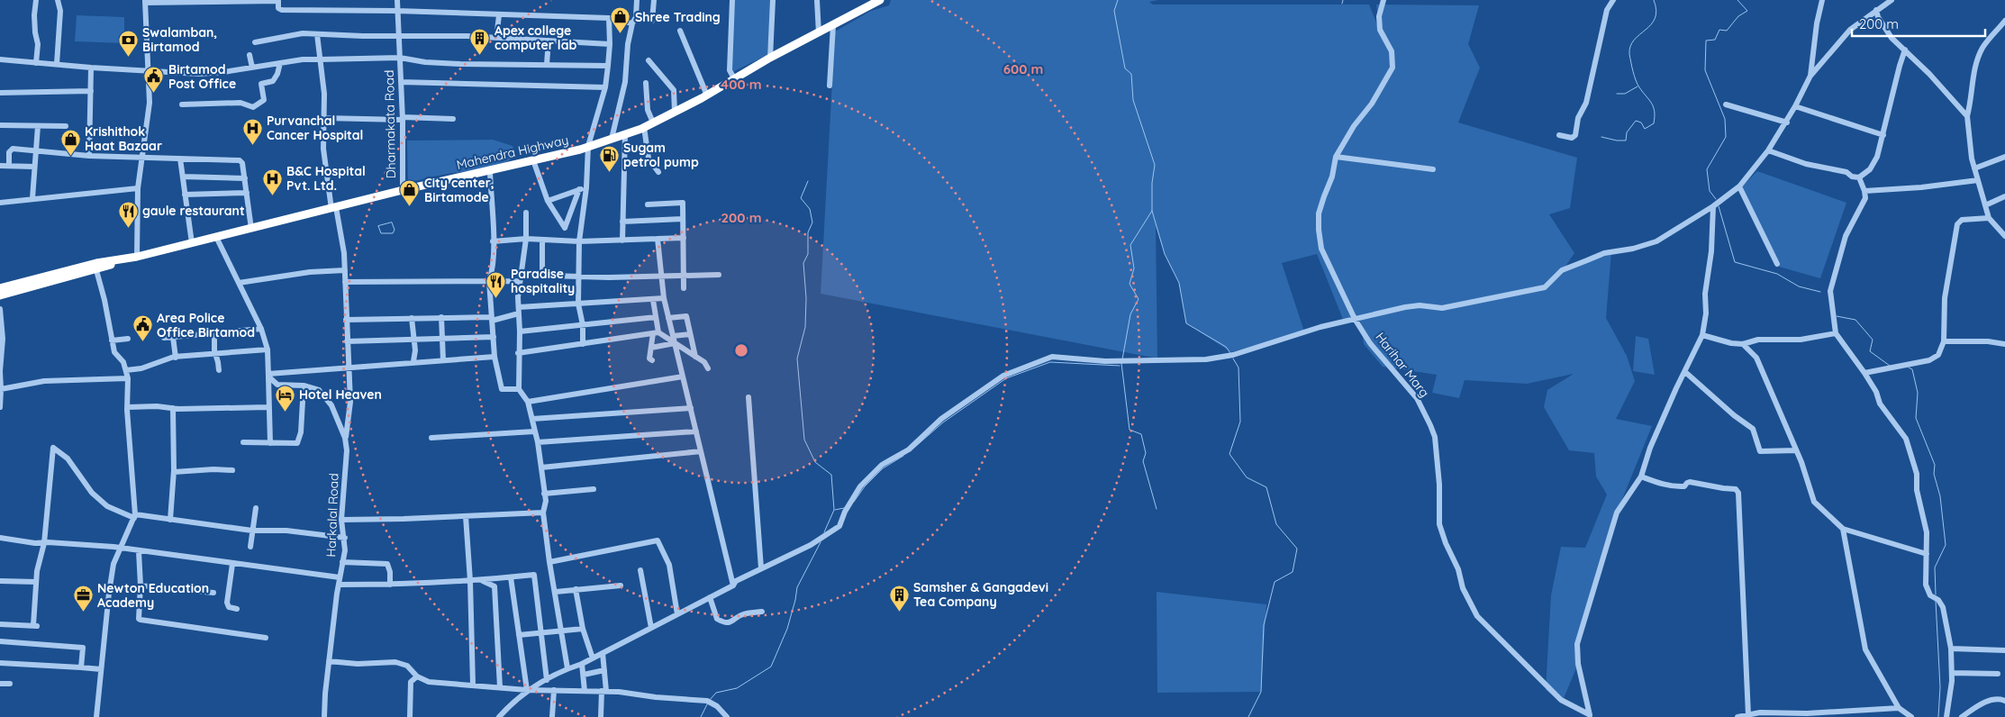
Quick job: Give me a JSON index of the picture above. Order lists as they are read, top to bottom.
{
  "streets": {
    "highway": ["Mahendra Highway"],
    "street": ["Dharmakata Road", "Harihar Marg", "Harkalal Road"]
  },
  "crossings": [
    ["Dharmakata Road", "Mahendra Highway"]
  ],
  "places": {
    "shop": ["Shree Trading", "Krishithok Haat Bazaar", "City center, Birtamode"],
    "building": ["Apex college computer lab", "Samsher & Gangadevi Tea Company"],
    "bank": ["Swalamban, Birtamod"],
    "public building": ["Birtamod Post Office", "Area Police Office Birtamod"],
    "hospital": ["Purvanchal Cancer Hospital", "B&C Hospital Pvt. Ltd."],
    "fuel station": ["Sugam petrol pump"],
    "restaurant": ["gaule restaurant", "Paradise hospitality"],
    "hotel": ["Hotel Heaven"],
    "office": ["Newton Education Academy"]
  },
  "scale_bar": "200 m",
  "rings": ["600 m", "400 m", "200 m"]
}
